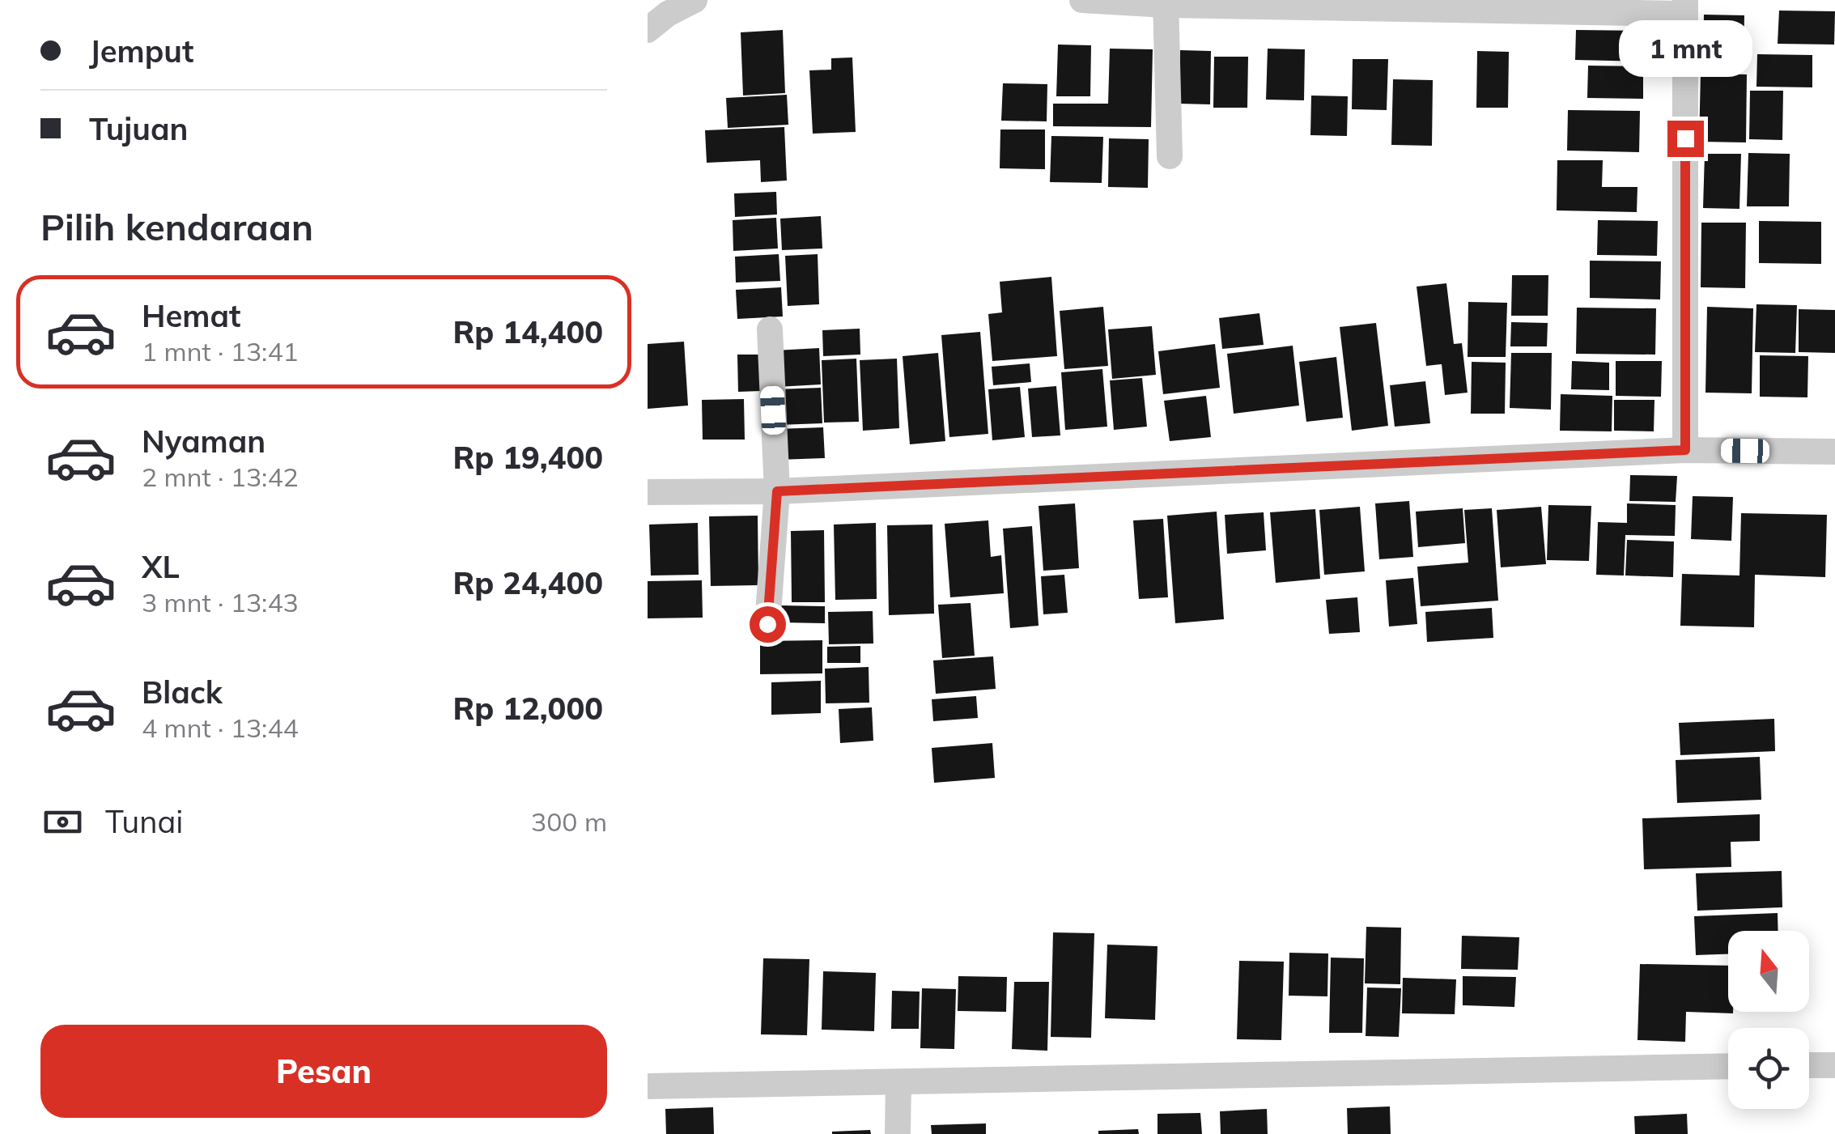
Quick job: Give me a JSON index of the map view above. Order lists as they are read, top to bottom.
{
  "north": "top",
  "page": {
    "banner": ["Jemput", "Tujuan"],
    "bubble": "1 mnt",
    "heading": "Pilih kendaraan",
    "list": [
      {
        "name": "Hemat",
        "note": "1 mnt · 13:41",
        "value": "Rp 14,400"
      },
      {
        "name": "Nyaman",
        "note": "2 mnt · 13:42",
        "value": "Rp 19,400"
      },
      {
        "name": "XL",
        "note": "3 mnt · 13:43",
        "value": "Rp 24,400"
      },
      {
        "name": "Black",
        "note": "4 mnt · 13:44",
        "value": "Rp 12,000"
      }
    ],
    "pay": ["Tunai", "300 m"],
    "buttons": "Pesan"
  }
}
